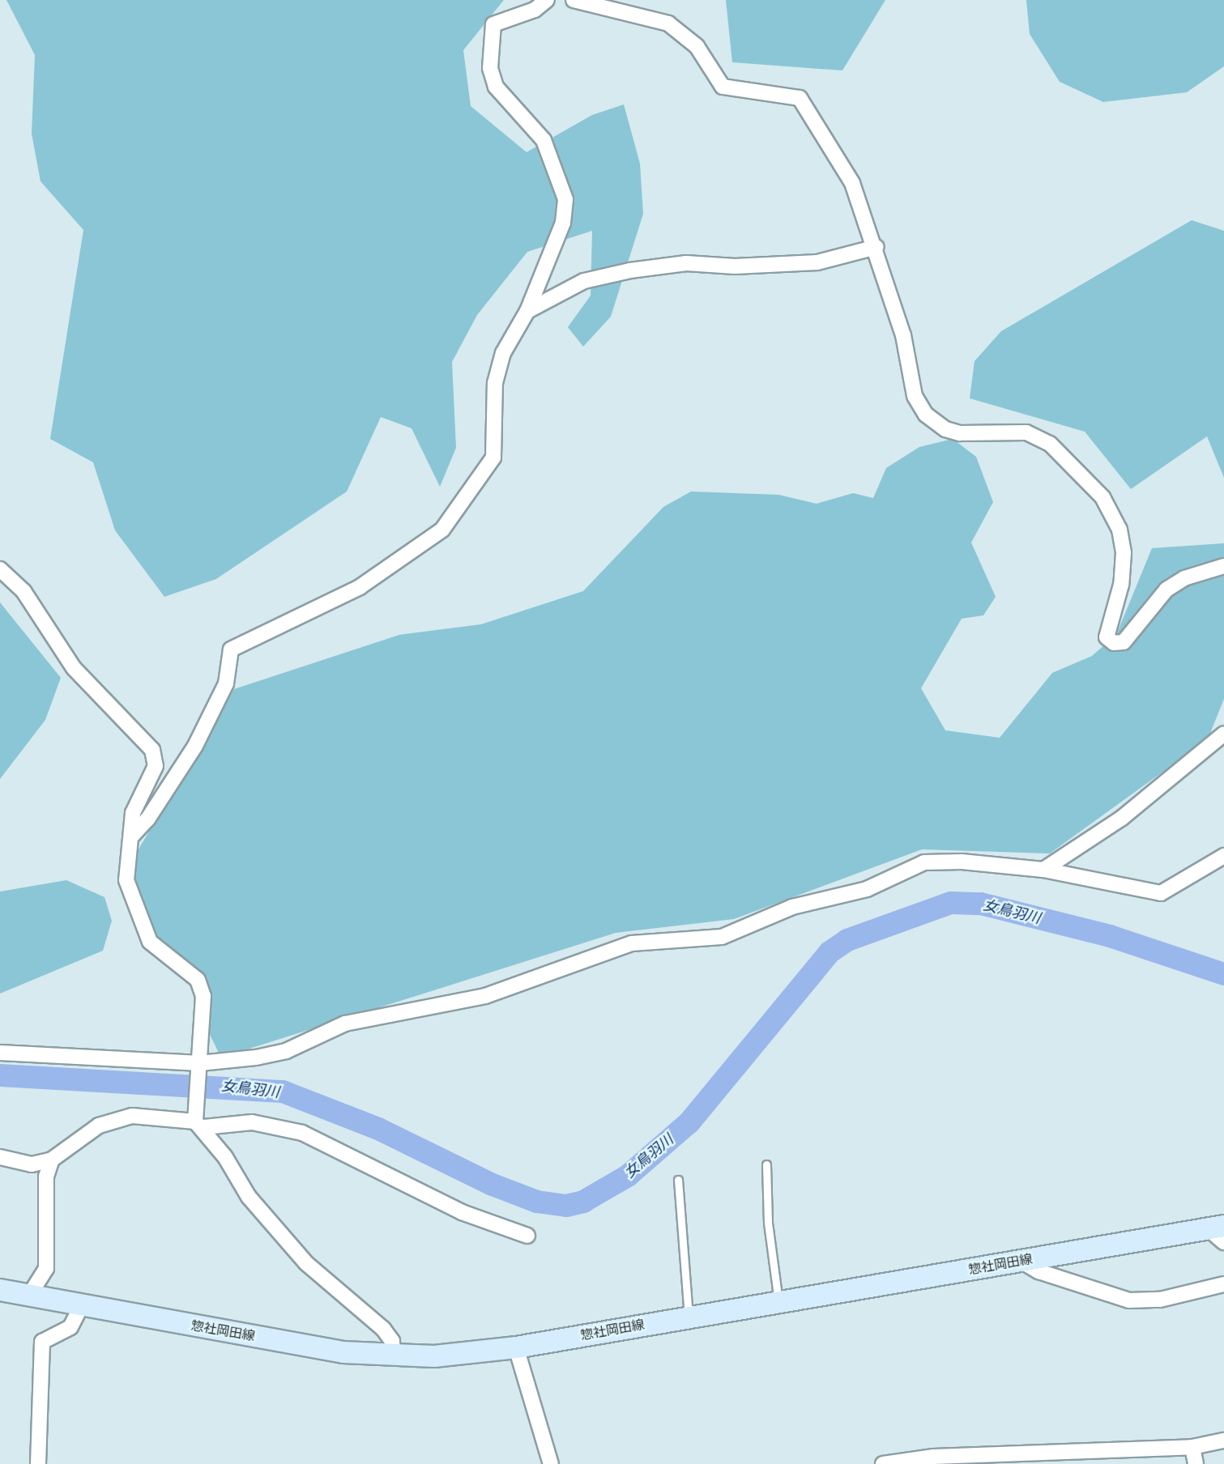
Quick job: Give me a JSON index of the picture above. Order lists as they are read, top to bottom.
{
  "streets": {
    "main road": ["惣社岡田線"]
  },
  "water": ["女鳥羽川"]
}
